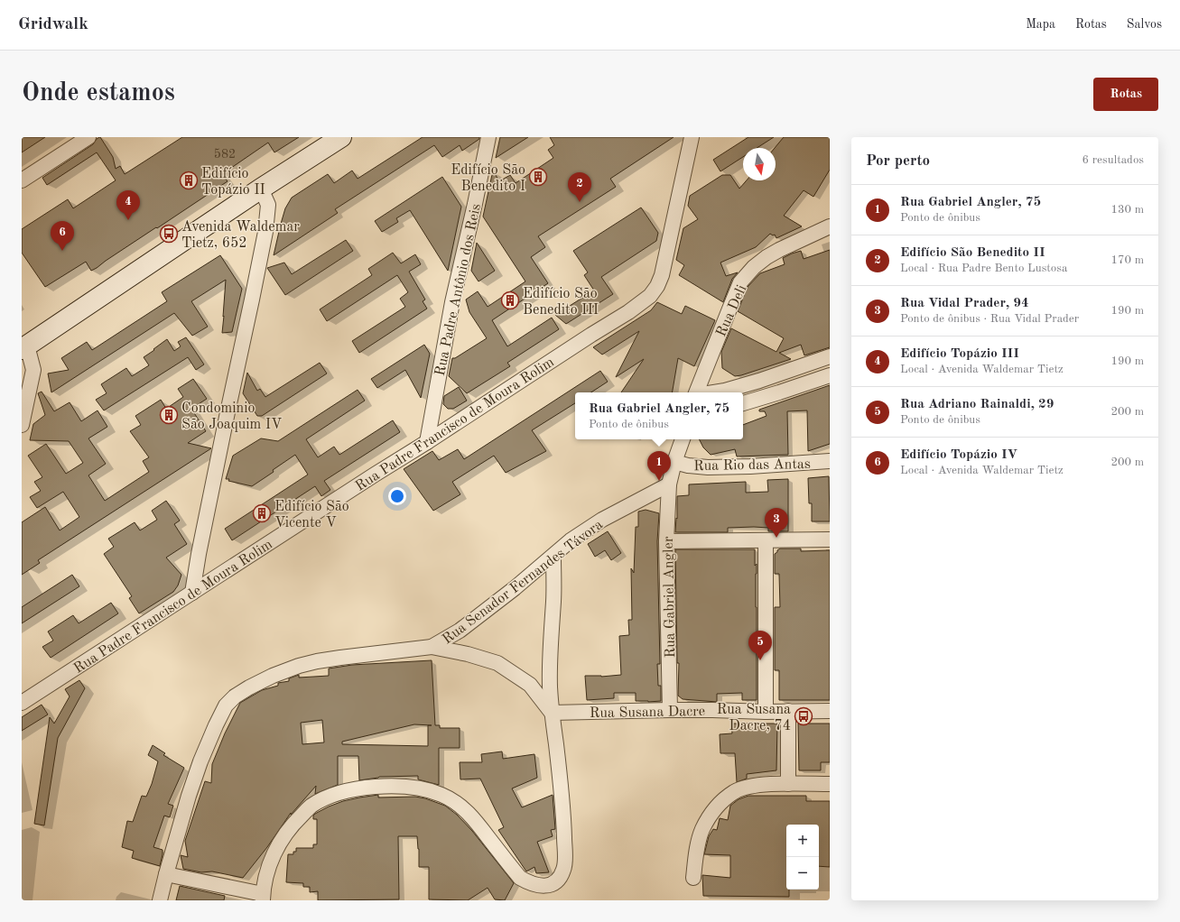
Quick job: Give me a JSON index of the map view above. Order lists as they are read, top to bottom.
{
  "streets": {
    "street": [
      "Rua Padre Antônio dos Reis",
      "Rua Deli",
      "Rua Padre Francisco de Moura Rolim",
      "Rua Rio das Antas",
      "Rua Senador Fernandes Távora",
      "Rua Gabriel Angler",
      "Rua Susana Dacre"
    ]
  },
  "crossings": [
    ["Rua Padre Antônio dos Reis", "Rua Padre Francisco de Moura Rolim"],
    ["Rua Senador Fernandes Távora", "Rua Gabriel Angler"],
    ["Rua Senador Fernandes Távora", "Rua Susana Dacre"],
    ["Rua Gabriel Angler", "Rua Susana Dacre"]
  ],
  "places": {
    "building": [
      "Edifício São Benedito I",
      "Edifício Topázio II",
      "Edifício São Benedito III",
      "Condominio São Joaquim IV",
      "Edifício São Vicente V"
    ],
    "bus stop": ["Avenida Waldemar Tietz, 652", "Rua Susana Dacre, 74"]
  },
  "house_numbers": ["582"],
  "north": "bottom",
  "page": {
    "header": "Gridwalk",
    "nav": ["Mapa", "Rotas", "Salvos"],
    "buttons": "Rotas",
    "title": "Onde estamos",
    "heading": ["Por perto", "6 resultados"],
    "pins": [
      "2",
      "4",
      "6",
      "1",
      "3",
      "5"
    ],
    "list": [
      {
        "mark": "1",
        "name": "Rua Gabriel Angler, 75",
        "note": "Ponto de ônibus",
        "value": "130 m"
      },
      {
        "mark": "2",
        "name": "Edifício São Benedito II",
        "note": "Local · Rua Padre Bento Lustosa",
        "value": "170 m"
      },
      {
        "mark": "3",
        "name": "Rua Vidal Prader, 94",
        "note": "Ponto de ônibus · Rua Vidal Prader",
        "value": "190 m"
      },
      {
        "mark": "4",
        "name": "Edifício Topázio III",
        "note": "Local · Avenida Waldemar Tietz",
        "value": "190 m"
      },
      {
        "mark": "5",
        "name": "Rua Adriano Rainaldi, 29",
        "note": "Ponto de ônibus",
        "value": "200 m"
      },
      {
        "mark": "6",
        "name": "Edifício Topázio IV",
        "note": "Local · Avenida Waldemar Tietz",
        "value": "200 m"
      }
    ],
    "popup": ["Rua Gabriel Angler, 75", "Ponto de ônibus"],
    "map_buttons": ["+", "−"]
  }
}
